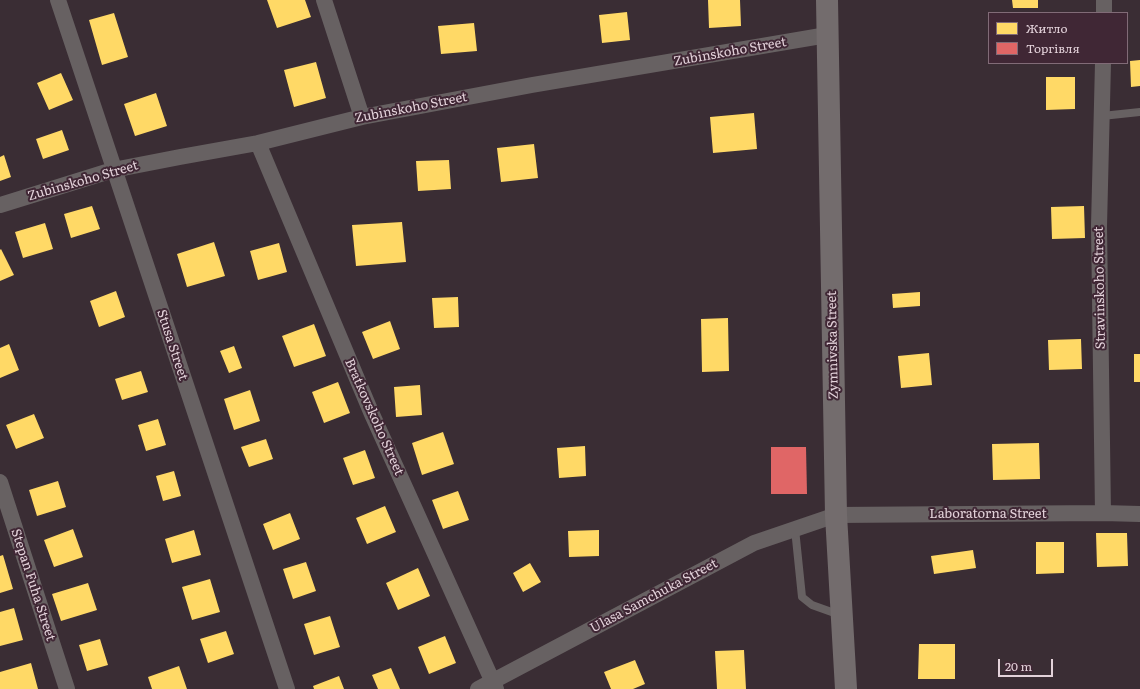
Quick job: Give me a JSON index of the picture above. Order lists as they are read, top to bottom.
{
  "streets": {
    "main road": ["Zymnivska Street"],
    "street": [
      "Zubinskoho Street",
      "Stravinskoho Street",
      "Stusa Street",
      "Bratkovskoho Street",
      "Laboratorna Street",
      "Stepan Fuha Street",
      "Ulasa Samchuka Street"
    ]
  },
  "crossings": [
    ["Zubinskoho Street", "Stusa Street"],
    ["Zubinskoho Street", "Zymnivska Street"],
    ["Zubinskoho Street", "Bratkovskoho Street"],
    ["Stravinskoho Street", "Laboratorna Street"],
    ["Zymnivska Street", "Laboratorna Street"],
    ["Zymnivska Street", "Ulasa Samchuka Street"],
    ["Bratkovskoho Street", "Ulasa Samchuka Street"],
    ["Laboratorna Street", "Ulasa Samchuka Street"]
  ],
  "legend": ["Житло", "Торгівля"],
  "scale_bar": "20 m"
}
